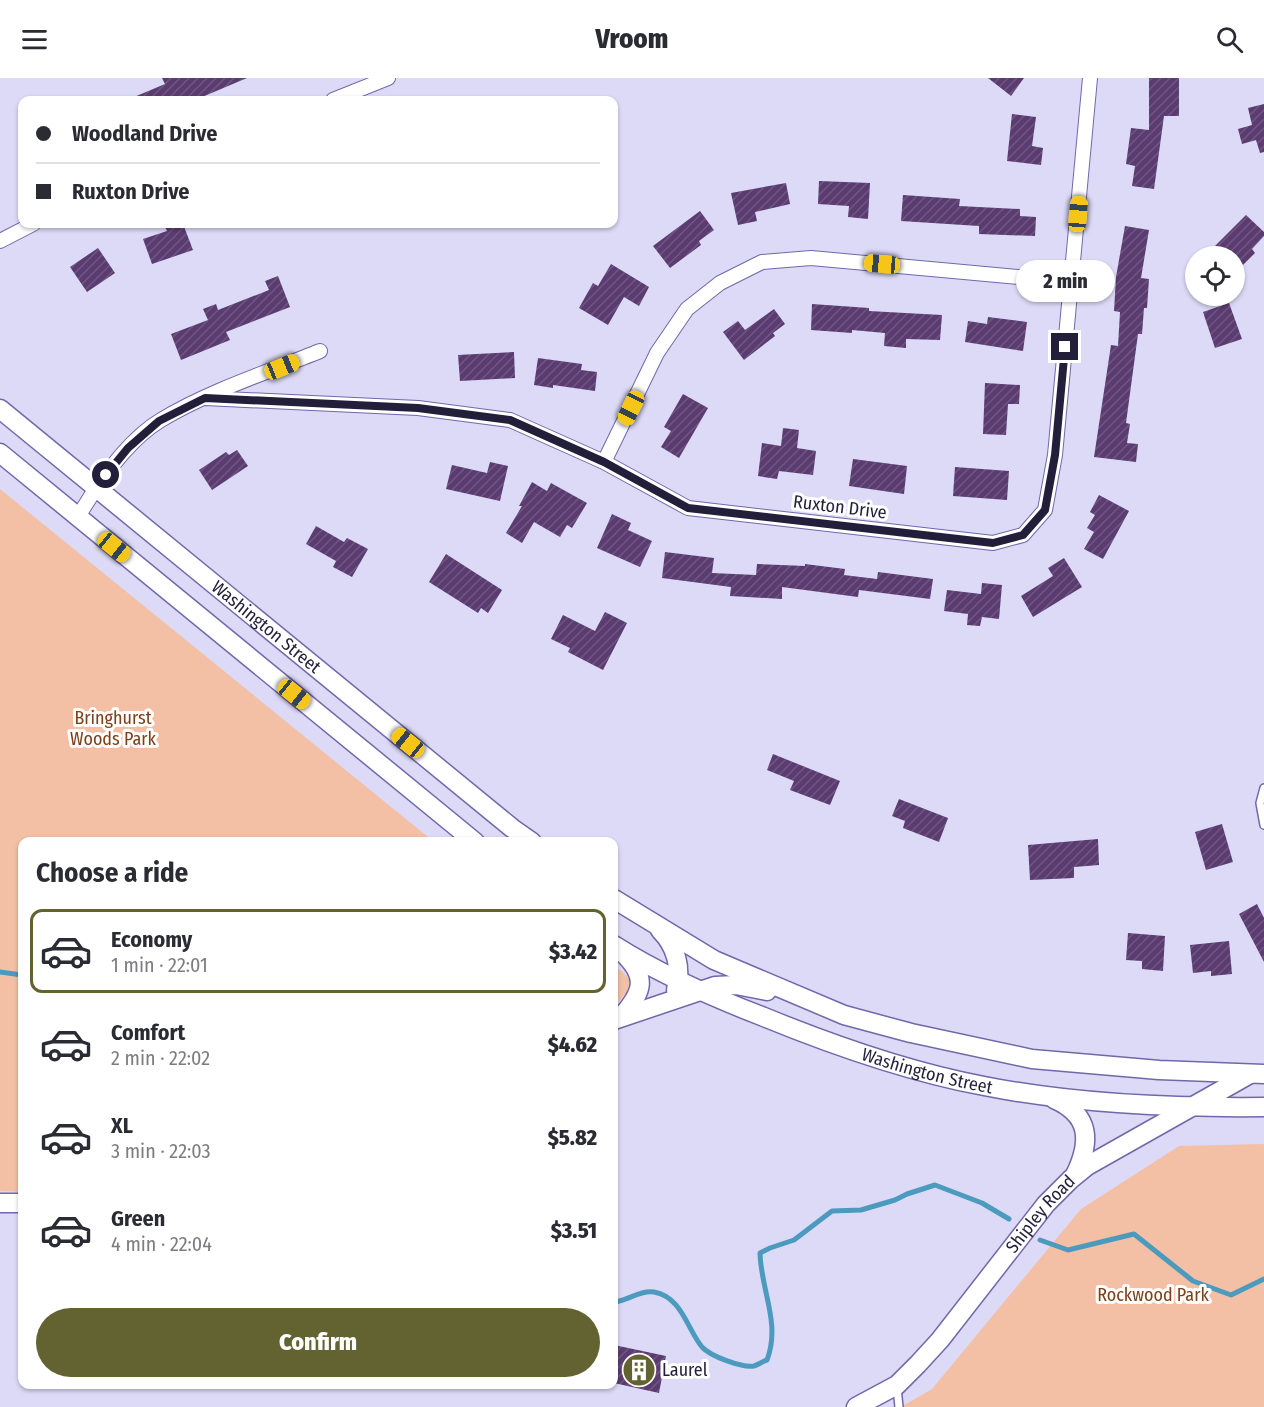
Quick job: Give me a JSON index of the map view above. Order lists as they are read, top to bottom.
{
  "streets": {
    "main road": ["Washington Street", "Shipley Road"],
    "street": ["Ruxton Drive"]
  },
  "crossings": [
    ["Washington Street", "Shipley Road"]
  ],
  "parks": ["Bringhurst Woods Park", "Rockwood Park"],
  "places": {
    "building": ["Laurel"]
  },
  "page": {
    "header": "Vroom",
    "banner": ["Woodland Drive", "Ruxton Drive"],
    "bubble": "2 min",
    "heading": "Choose a ride",
    "list": [
      {
        "name": "Economy",
        "note": "1 min · 22:01",
        "value": "$3.42"
      },
      {
        "name": "Comfort",
        "note": "2 min · 22:02",
        "value": "$4.62"
      },
      {
        "name": "XL",
        "note": "3 min · 22:03",
        "value": "$5.82"
      },
      {
        "name": "Green",
        "note": "4 min · 22:04",
        "value": "$3.51"
      }
    ],
    "buttons": "Confirm"
  }
}
